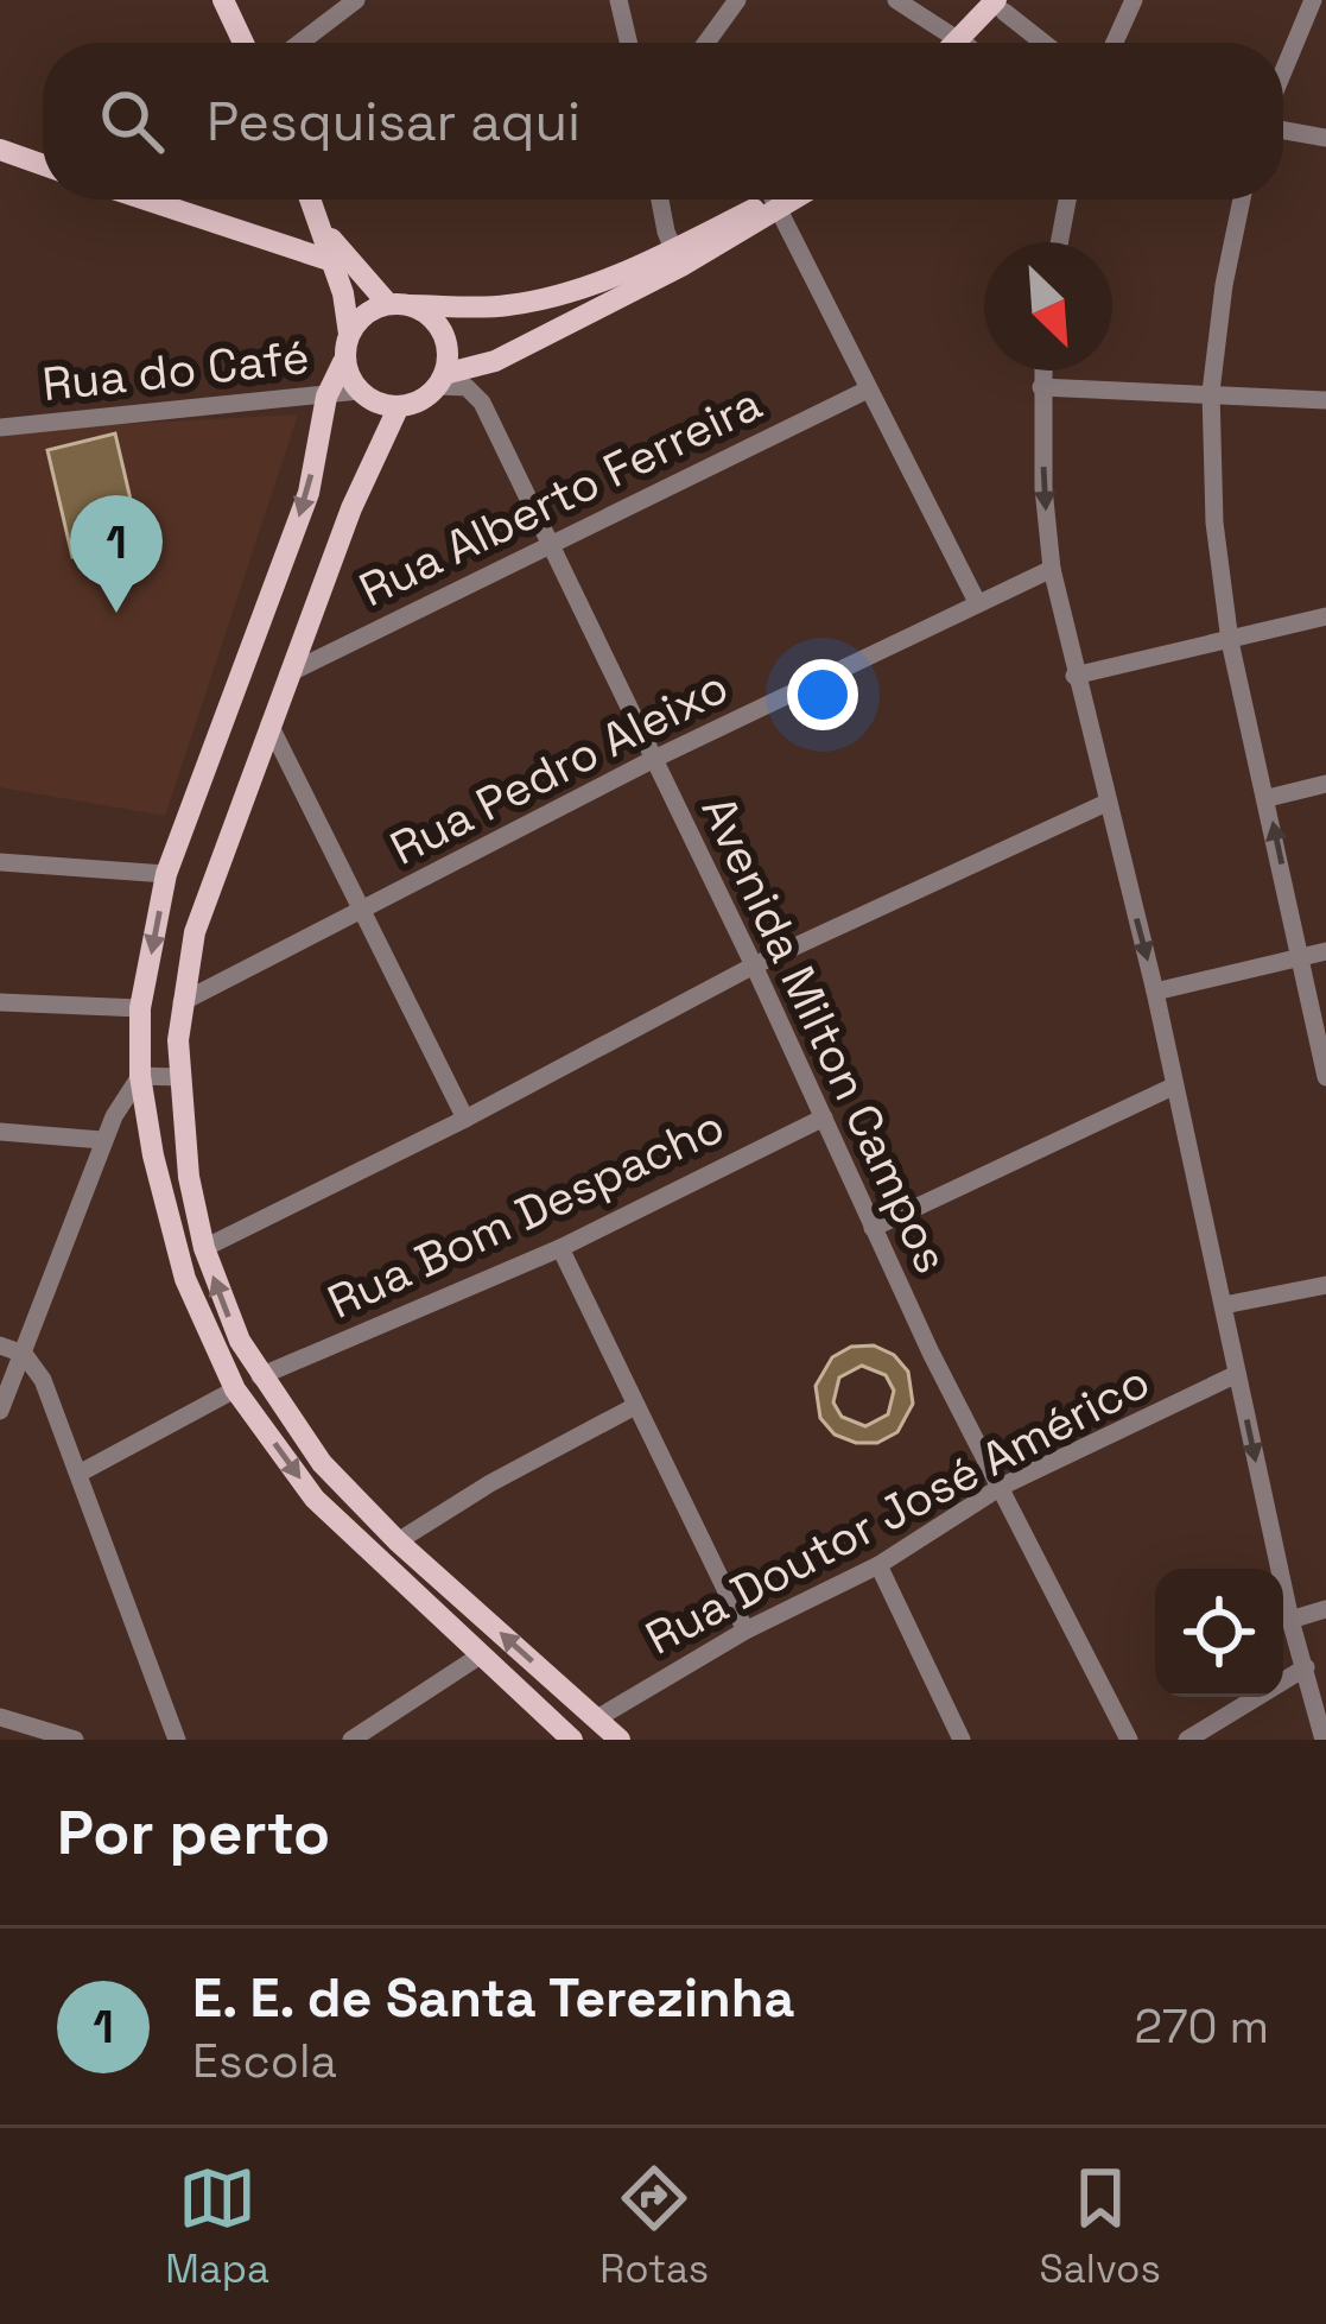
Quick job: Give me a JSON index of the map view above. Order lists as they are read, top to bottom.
{
  "streets": {
    "street": [
      "Rua do Café",
      "Rua Alberto Ferreira",
      "Rua Pedro Aleixo",
      "Avenida Milton Campos",
      "Rua Bom Despacho",
      "Rua Doutor José Américo"
    ]
  },
  "crossings": [
    ["Rua do Café", "Avenida Milton Campos"],
    ["Rua Alberto Ferreira", "Avenida Milton Campos"],
    ["Rua Pedro Aleixo", "Avenida Milton Campos"],
    ["Avenida Milton Campos", "Rua Bom Despacho"],
    ["Avenida Milton Campos", "Rua Doutor José Américo"]
  ],
  "north": "bottom right",
  "page": {
    "search": "Pesquisar aqui",
    "pins": "1",
    "heading": "Por perto",
    "list": [
      {
        "mark": "1",
        "name": "E. E. de Santa Terezinha",
        "note": "Escola",
        "value": "270 m"
      }
    ],
    "nav": ["Mapa", "Rotas", "Salvos"]
  }
}
